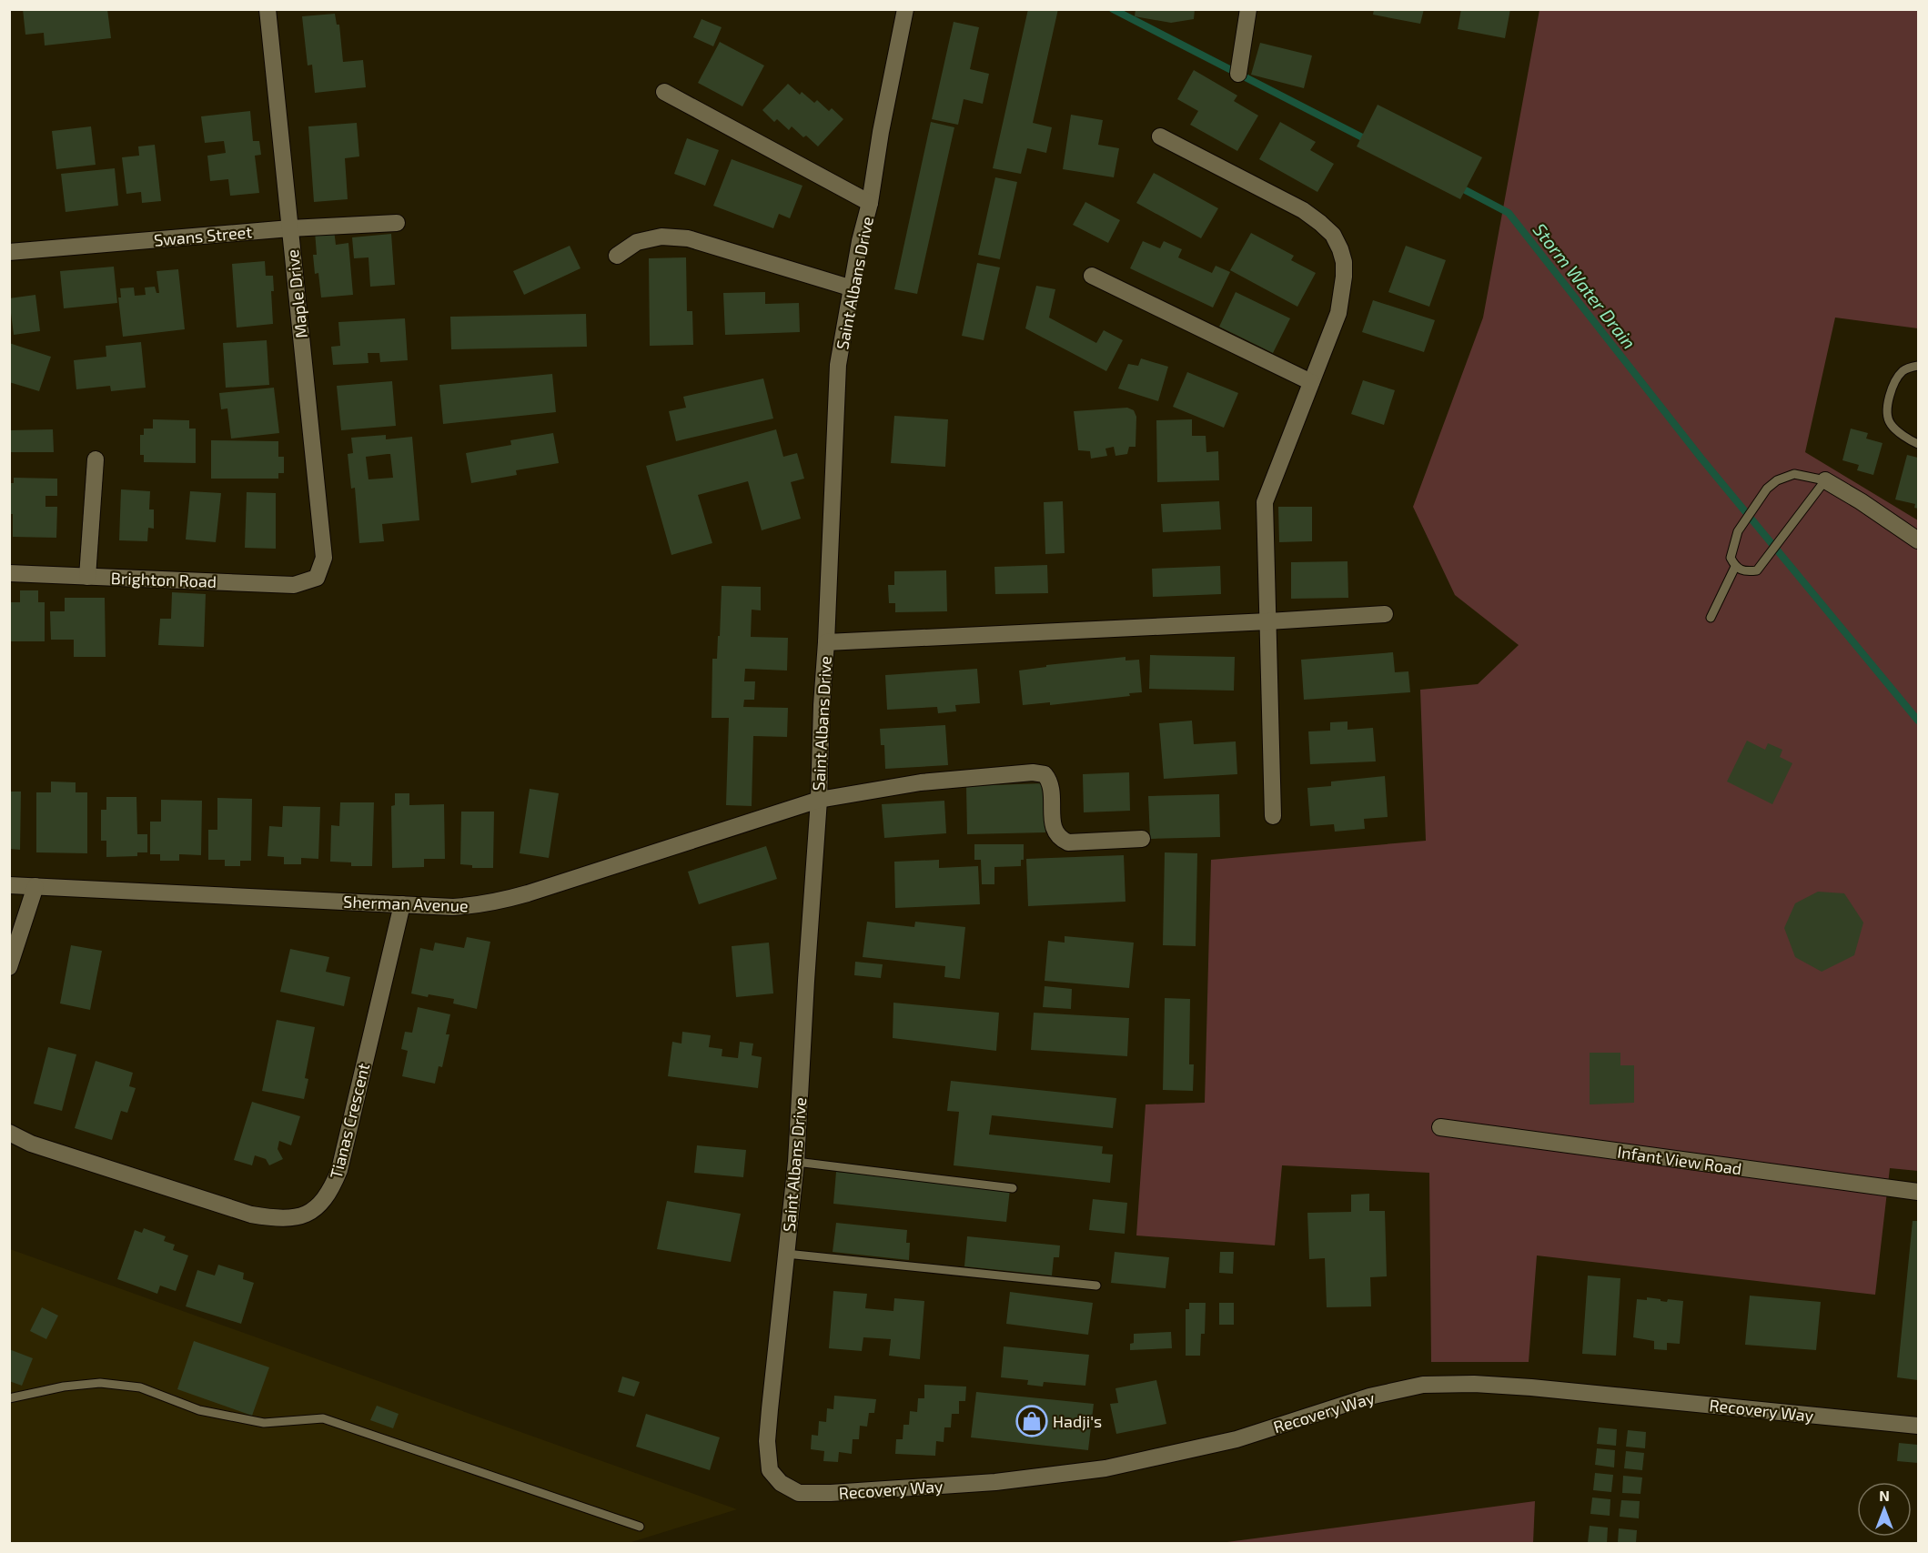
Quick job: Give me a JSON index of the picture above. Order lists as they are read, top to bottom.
{
  "streets": {
    "street": [
      "Swans Street",
      "Saint Albans Drive",
      "Maple Drive",
      "Brighton Road",
      "Sherman Avenue",
      "Tianas Crescent",
      "Infant View Road",
      "Recovery Way"
    ]
  },
  "crossings": [
    ["Swans Street", "Maple Drive"],
    ["Saint Albans Drive", "Sherman Avenue"],
    ["Saint Albans Drive", "Recovery Way"],
    ["Maple Drive", "Brighton Road"],
    ["Sherman Avenue", "Tianas Crescent"]
  ],
  "water": ["Storm Water Drain"],
  "places": {
    "shop": ["Hadji's"]
  },
  "north": "top"
}
